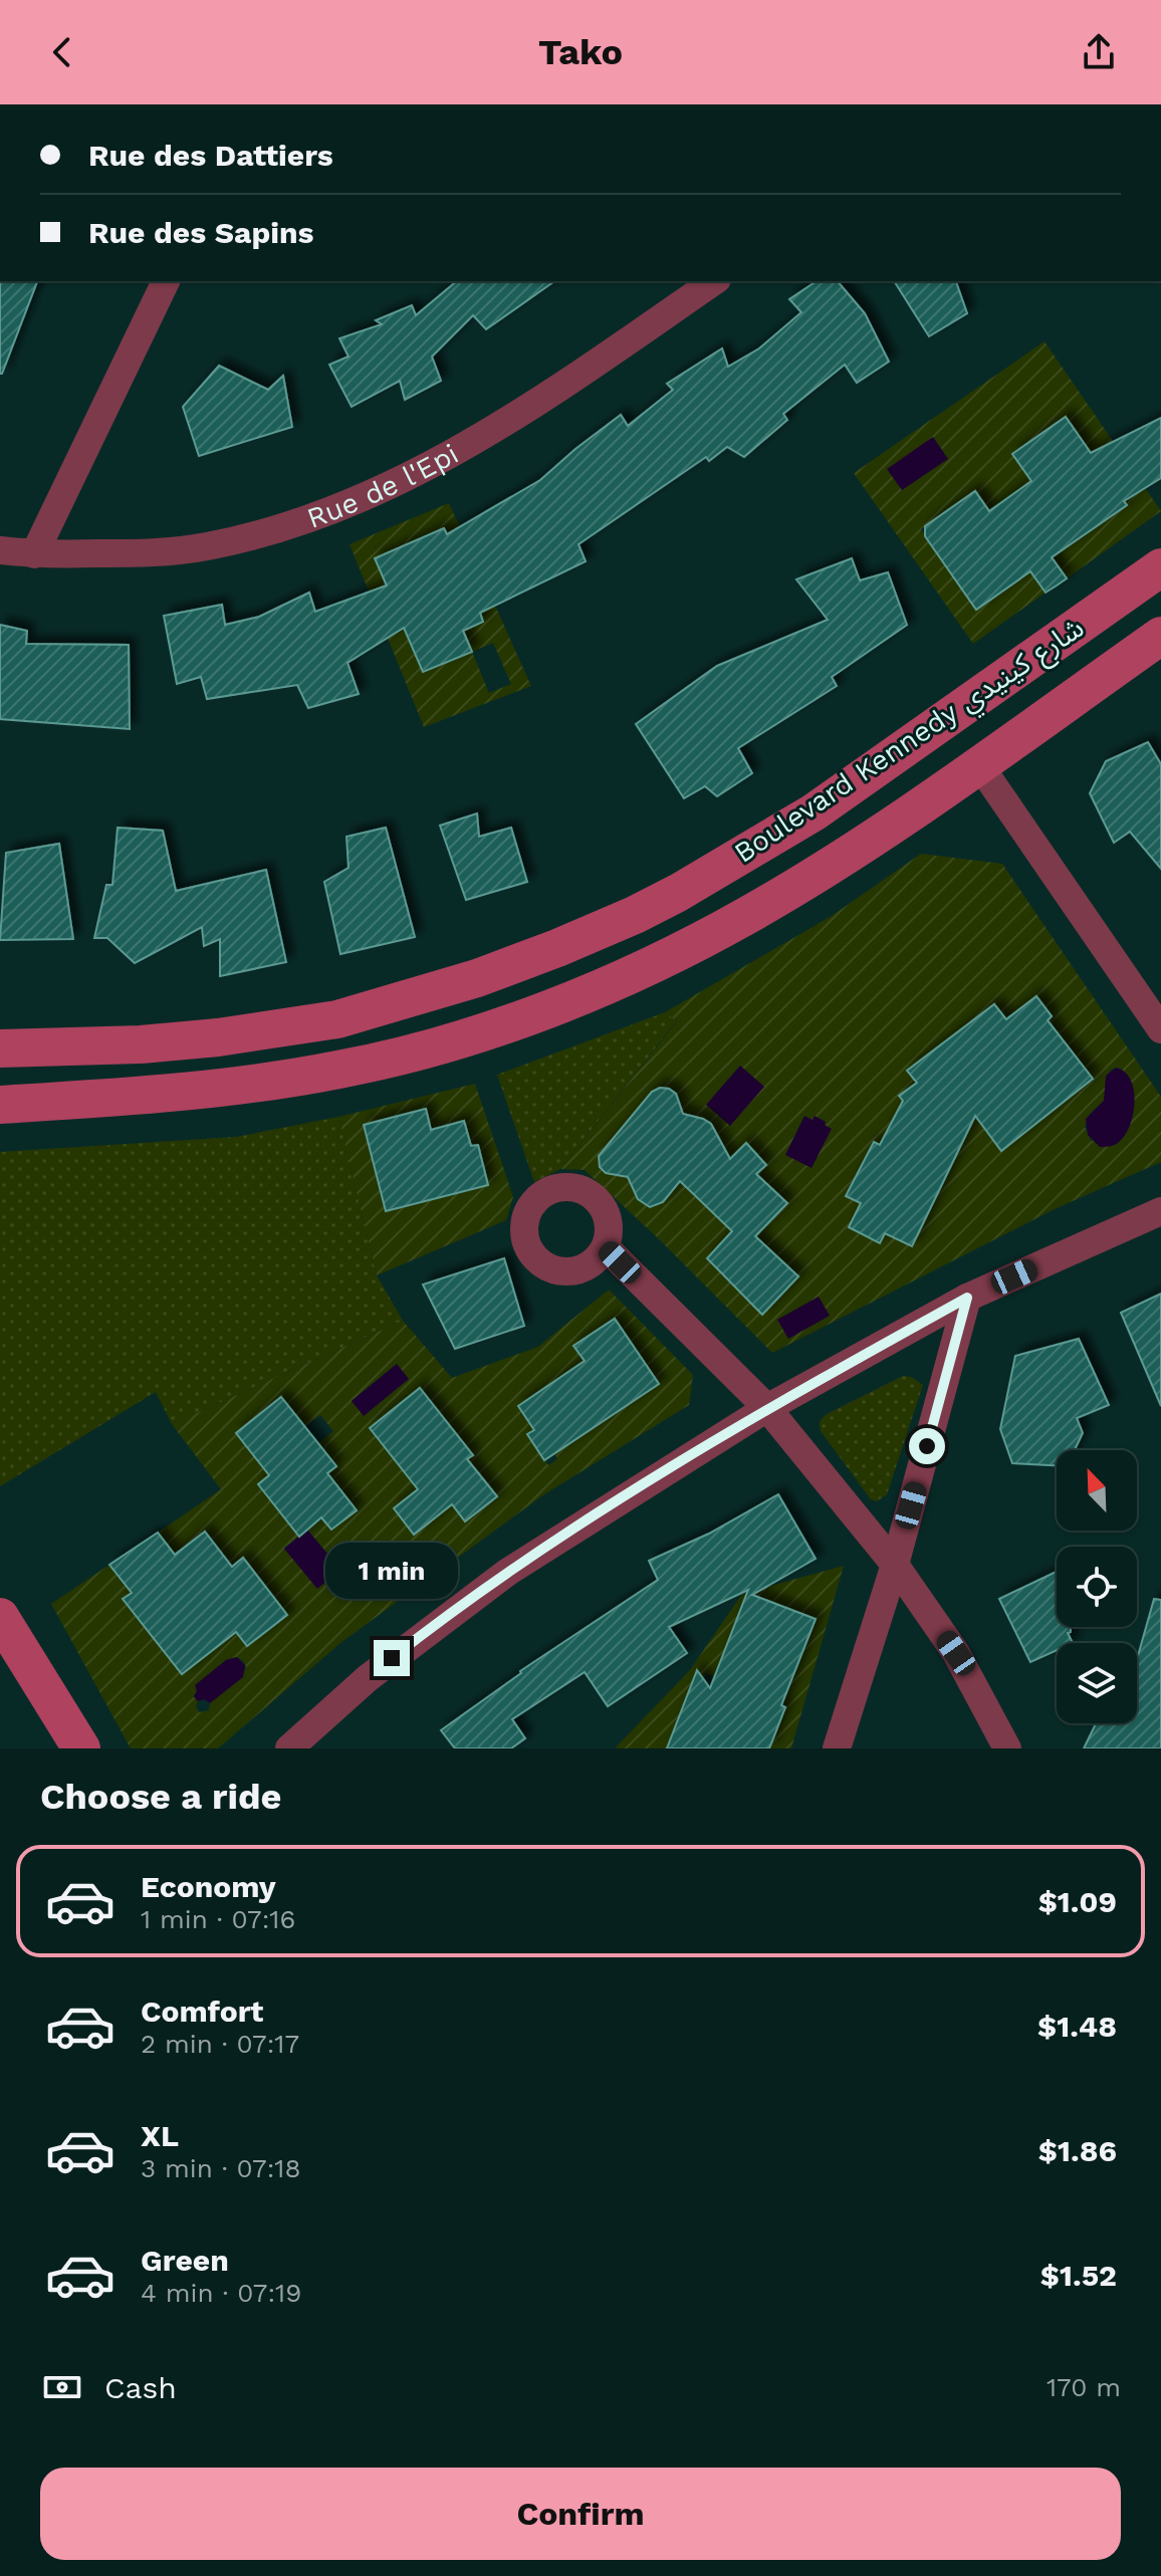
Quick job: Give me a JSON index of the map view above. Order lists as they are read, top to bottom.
{
  "streets": {
    "main road": ["Boulevard Kennedy شارع كينيدي"],
    "street": ["Rue de l'Epi"]
  },
  "north": "top left",
  "page": {
    "header": "Tako",
    "banner": ["Rue des Dattiers", "Rue des Sapins"],
    "bubble": "1 min",
    "heading": "Choose a ride",
    "list": [
      {
        "name": "Economy",
        "note": "1 min · 07:16",
        "value": "$1.09"
      },
      {
        "name": "Comfort",
        "note": "2 min · 07:17",
        "value": "$1.48"
      },
      {
        "name": "XL",
        "note": "3 min · 07:18",
        "value": "$1.86"
      },
      {
        "name": "Green",
        "note": "4 min · 07:19",
        "value": "$1.52"
      }
    ],
    "pay": ["Cash", "170 m"],
    "buttons": "Confirm"
  }
}
